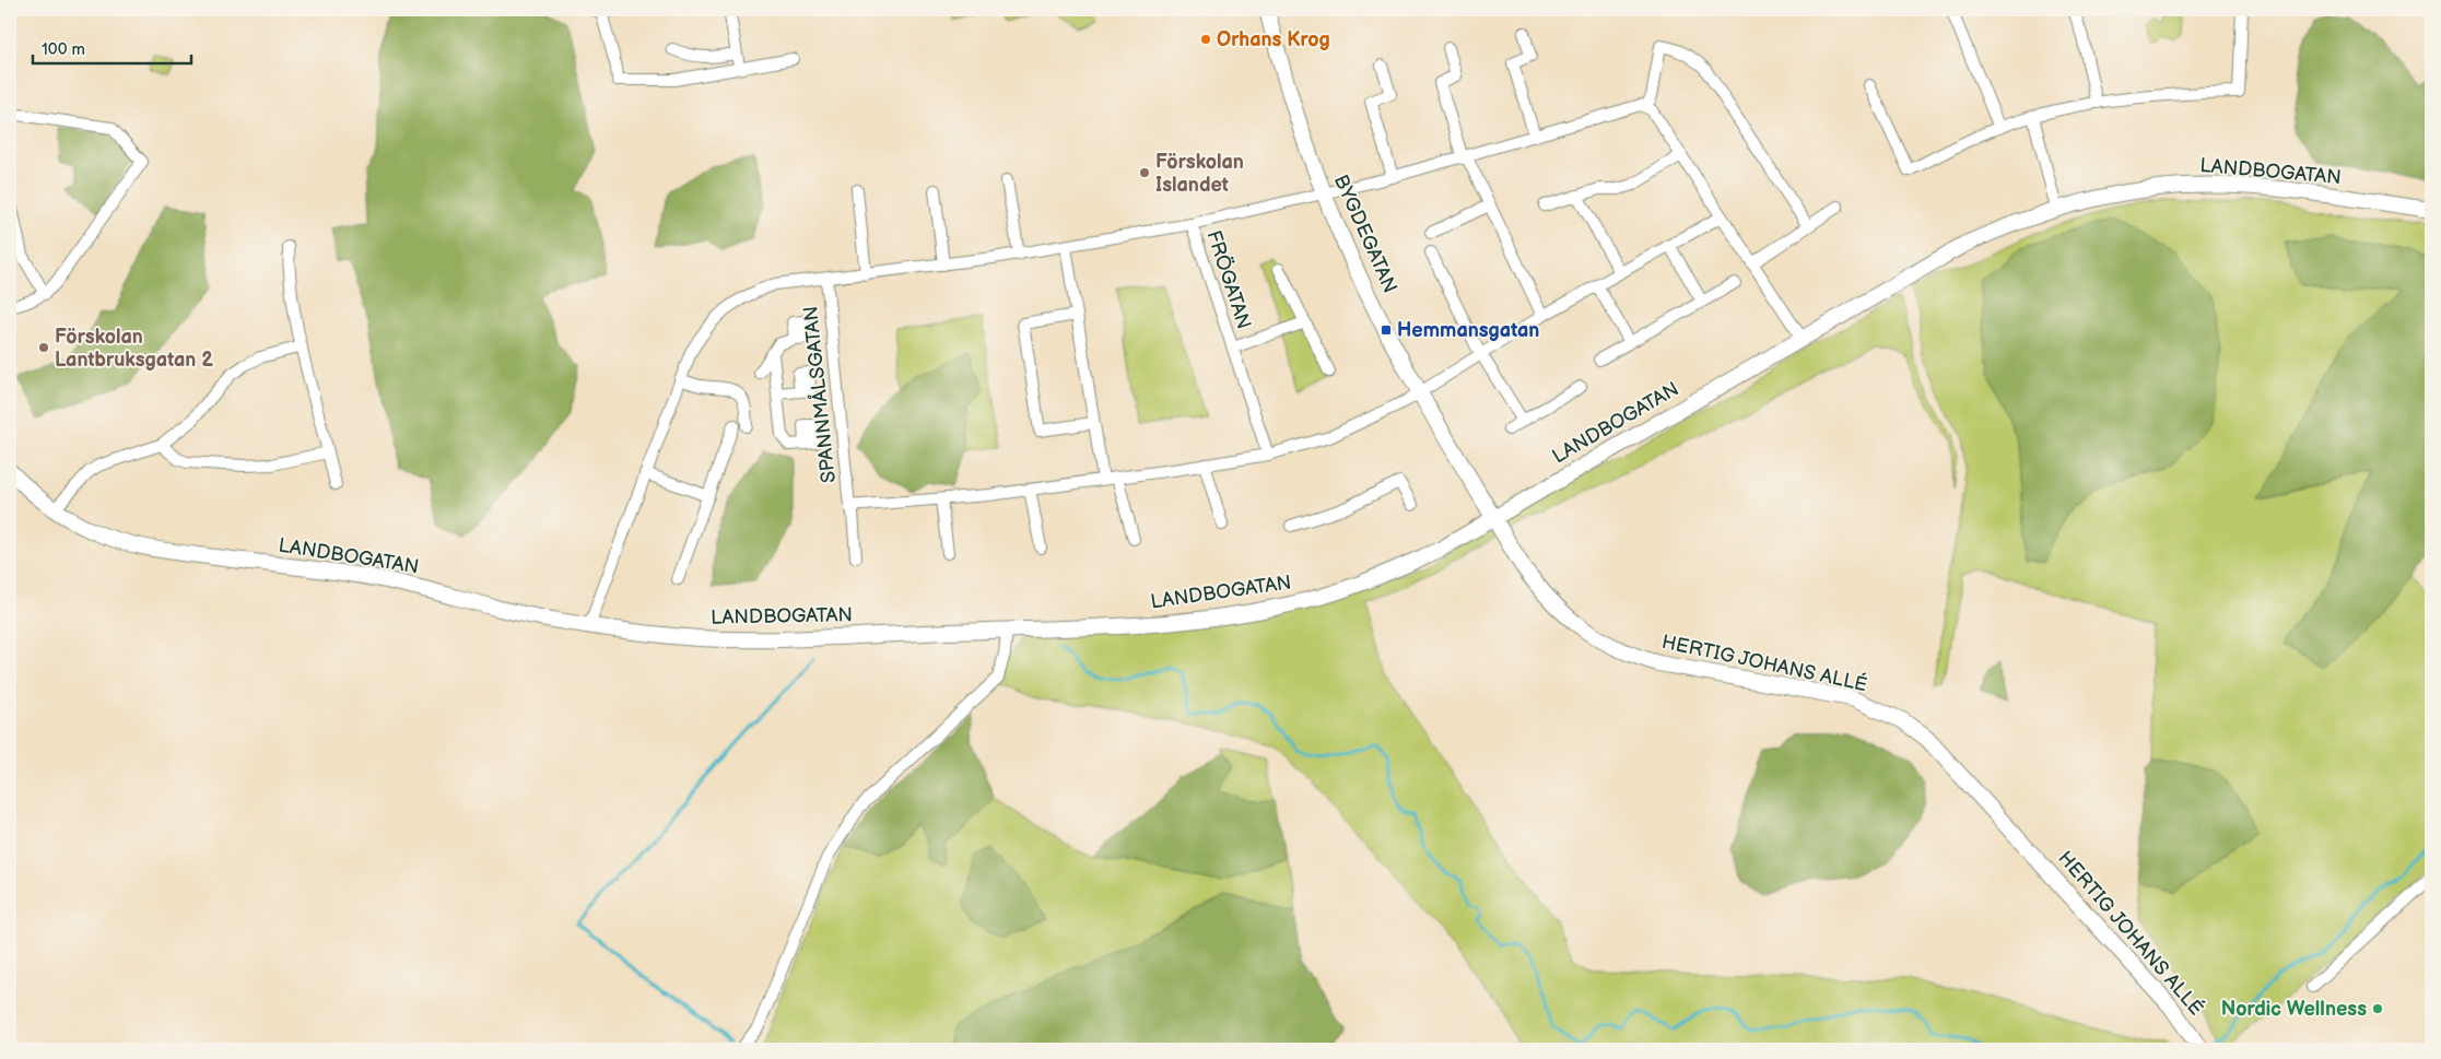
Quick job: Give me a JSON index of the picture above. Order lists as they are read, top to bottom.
{
  "streets": {
    "street": [
      "LANDBOGATAN",
      "BYGDEGATAN",
      "FRÖGATAN",
      "SPANNMÅLSGATAN",
      "HERTIG JOHANS ALLÉ"
    ]
  },
  "crossings": [
    ["LANDBOGATAN", "BYGDEGATAN"],
    ["LANDBOGATAN", "HERTIG JOHANS ALLÉ"],
    ["BYGDEGATAN", "SPANNMÅLSGATAN"],
    ["BYGDEGATAN", "HERTIG JOHANS ALLÉ"],
    ["FRÖGATAN", "SPANNMÅLSGATAN"]
  ],
  "places": {
    "other": [
      "Orhans Krog",
      "Förskolan Islandet",
      "Förskolan Lantbruksgatan 2",
      "Nordic Wellness"
    ],
    "transit": ["Hemmansgatan"]
  },
  "scale_bar": "100 m"
}
